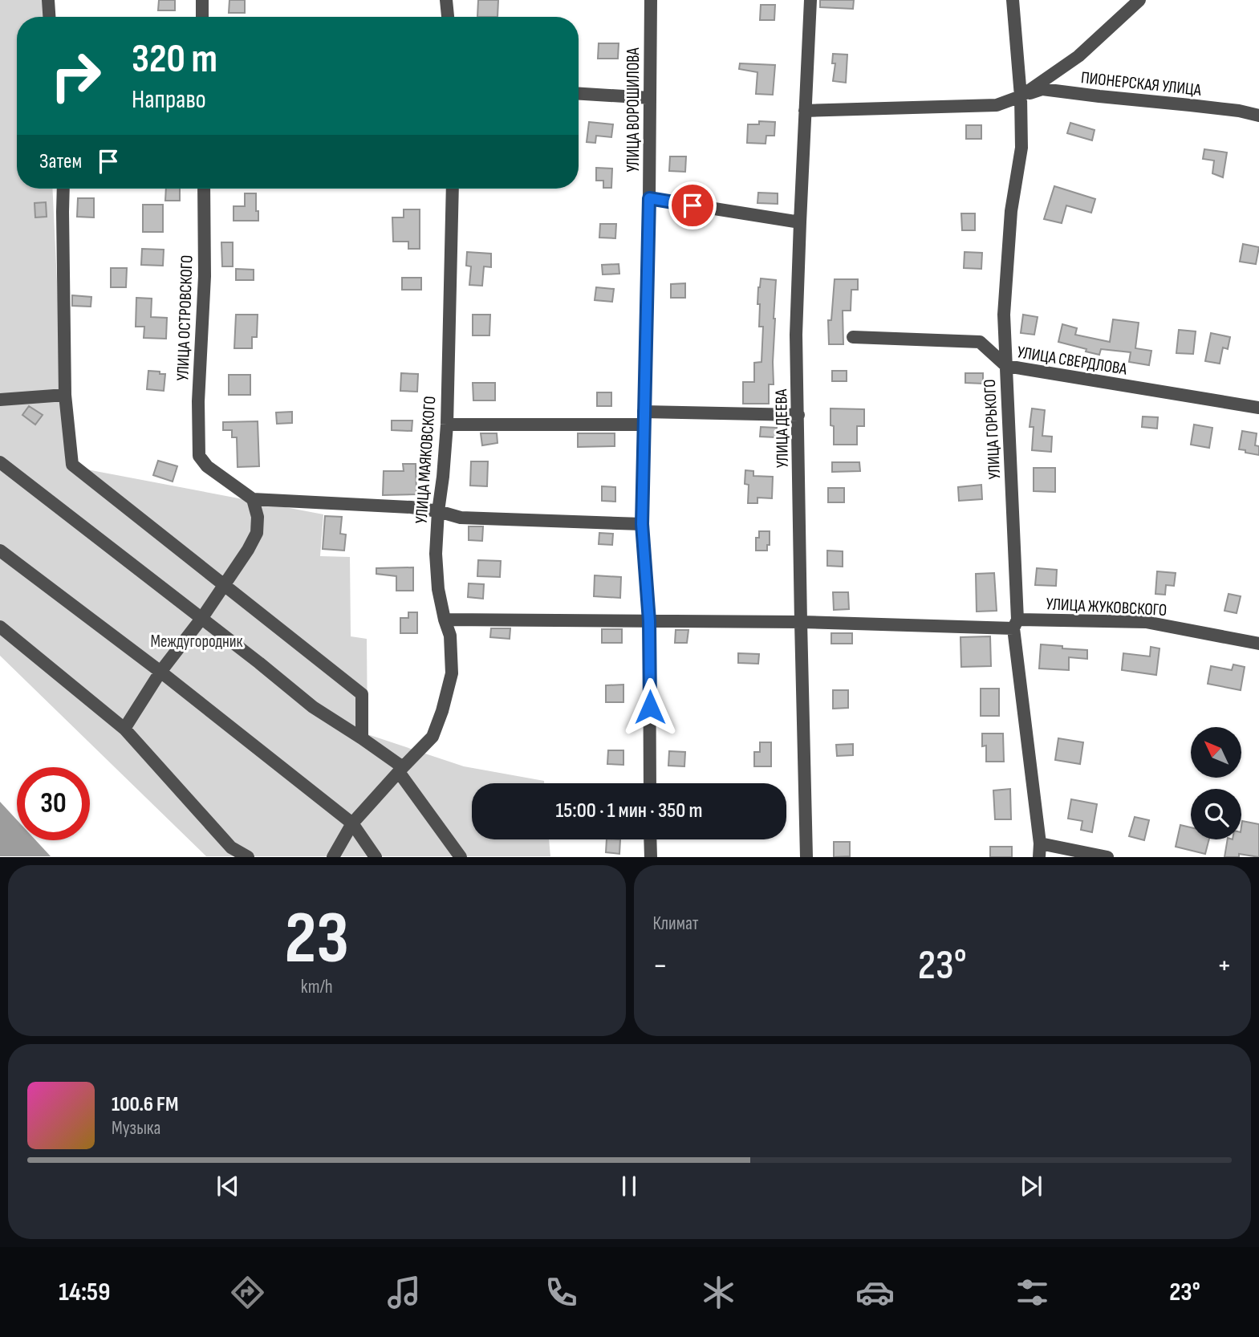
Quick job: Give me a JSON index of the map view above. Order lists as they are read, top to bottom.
{
  "streets": {
    "street": [
      "ПИОНЕРСКАЯ УЛИЦА",
      "УЛИЦА ВОРОШИЛОВА",
      "УЛИЦА ОСТРОВСКОГО",
      "УЛИЦА СВЕРДЛОВА",
      "УЛИЦА ДЕЕВА",
      "УЛИЦА ГОРЬКОГО",
      "УЛИЦА МАЯКОВСКОГО",
      "УЛИЦА ЖУКОВСКОГО"
    ]
  },
  "crossings": [
    ["ПИОНЕРСКАЯ УЛИЦА", "УЛИЦА ГОРЬКОГО"],
    ["УЛИЦА ВОРОШИЛОВА", "УЛИЦА ЖУКОВСКОГО"],
    ["УЛИЦА СВЕРДЛОВА", "УЛИЦА ГОРЬКОГО"],
    ["УЛИЦА ДЕЕВА", "УЛИЦА ЖУКОВСКОГО"],
    ["УЛИЦА ГОРЬКОГО", "УЛИЦА ЖУКОВСКОГО"],
    ["УЛИЦА МАЯКОВСКОГО", "УЛИЦА ЖУКОВСКОГО"]
  ],
  "parks": ["Междугородник"],
  "north": "top left",
  "page": {
    "turn": ["320 m", "Направо"],
    "then": "Затем",
    "limit": "30",
    "trip": "15:00 · 1 мин · 350 m",
    "tile": [
      ["23", "km/h"],
      "Климат"
    ],
    "heat": ["−", "23°", "+"],
    "song": ["100.6 FM", "Музыка"],
    "tabs": ["14:59", "23°"]
  }
}
